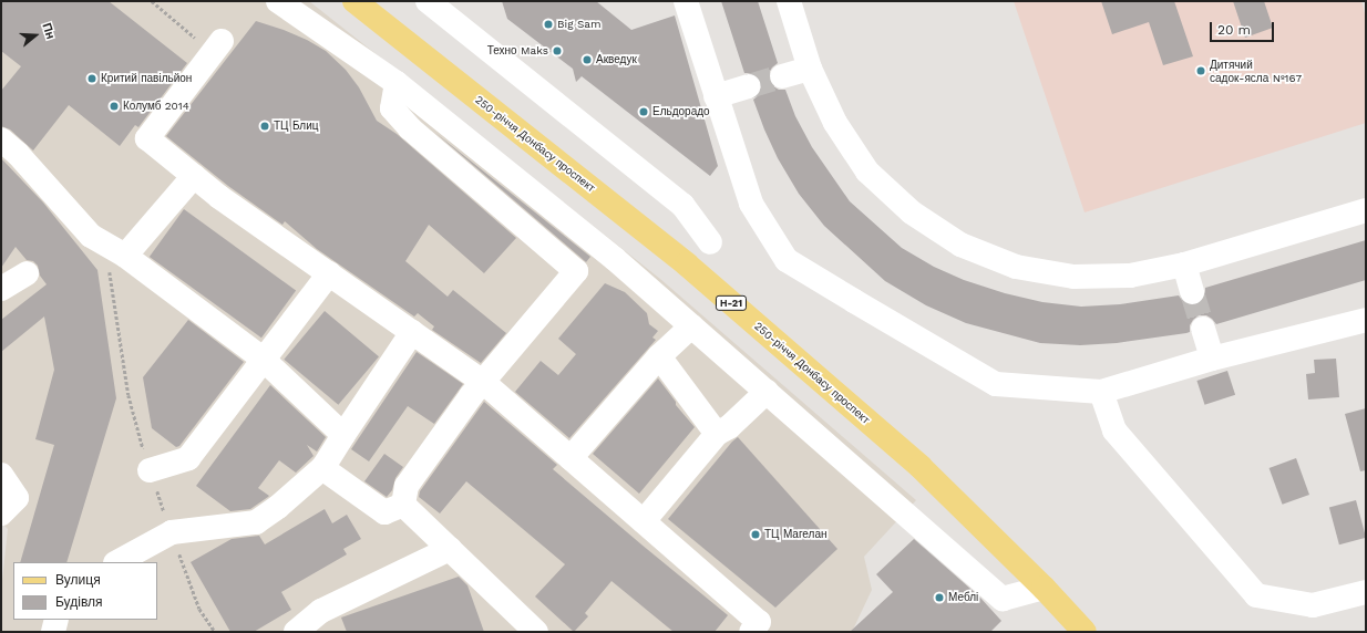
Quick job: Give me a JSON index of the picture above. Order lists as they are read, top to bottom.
{
  "streets": {
    "main road": ["250-річчя Донбасу проспект", "Н-21"]
  },
  "places": [
    "Big Sam",
    "Техно Maks",
    "Акведук",
    "Дитячий садок-ясла №167",
    "Критий павільйон",
    "Колумб 2014",
    "Ельдорадо",
    "ТЦ Блиц",
    "ТЦ Магелан",
    "Меблі"
  ],
  "legend": ["Вулиця", "Будівля"],
  "scale_bar": "20 m",
  "north": "right"
}
